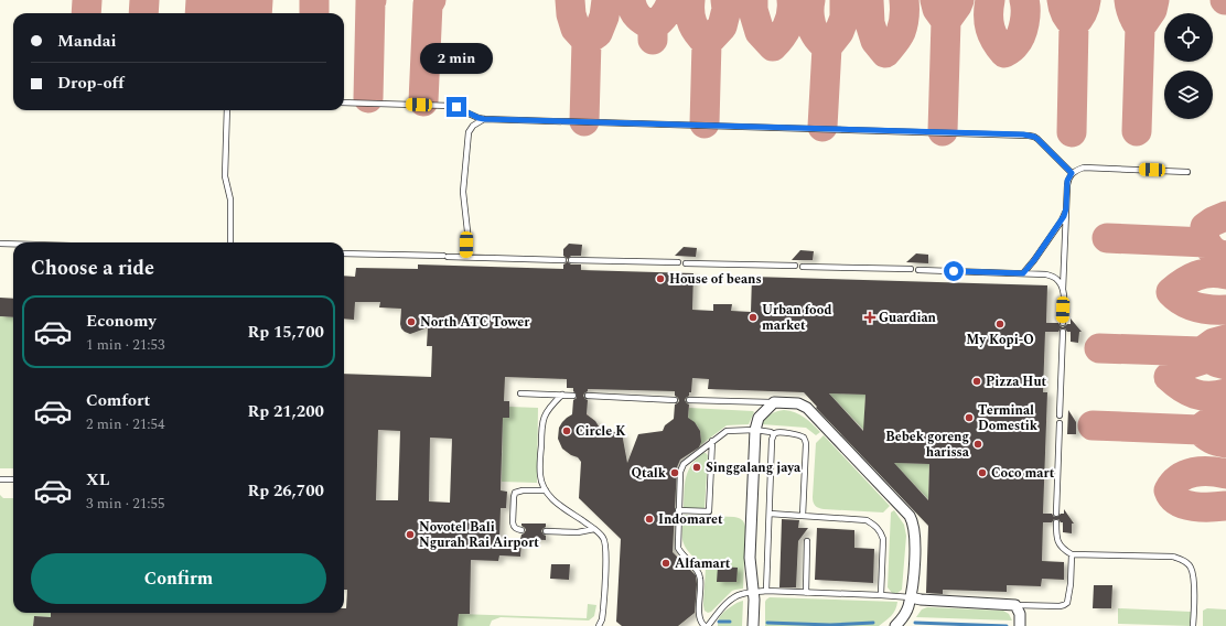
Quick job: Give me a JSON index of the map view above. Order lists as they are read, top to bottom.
{
  "places": {
    "other": [
      "House of beans",
      "Urban food market",
      "North ATC Tower",
      "My Kopi-O",
      "Pizza Hut",
      "Terminal Domestik",
      "Circle K",
      "Bebek goreng harissa",
      "Singgalang jaya",
      "Qtalk",
      "Coco mart",
      "Indomaret",
      "Novotel Bali Ngurah Rai Airport",
      "Alfamart"
    ],
    "health": ["Guardian"]
  },
  "page": {
    "banner": ["Mandai", "Drop-off"],
    "bubble": "2 min",
    "heading": "Choose a ride",
    "list": [
      {
        "name": "Economy",
        "note": "1 min · 21:53",
        "value": "Rp 15,700"
      },
      {
        "name": "Comfort",
        "note": "2 min · 21:54",
        "value": "Rp 21,200"
      },
      {
        "name": "XL",
        "note": "3 min · 21:55",
        "value": "Rp 26,700"
      }
    ],
    "buttons": "Confirm"
  }
}
